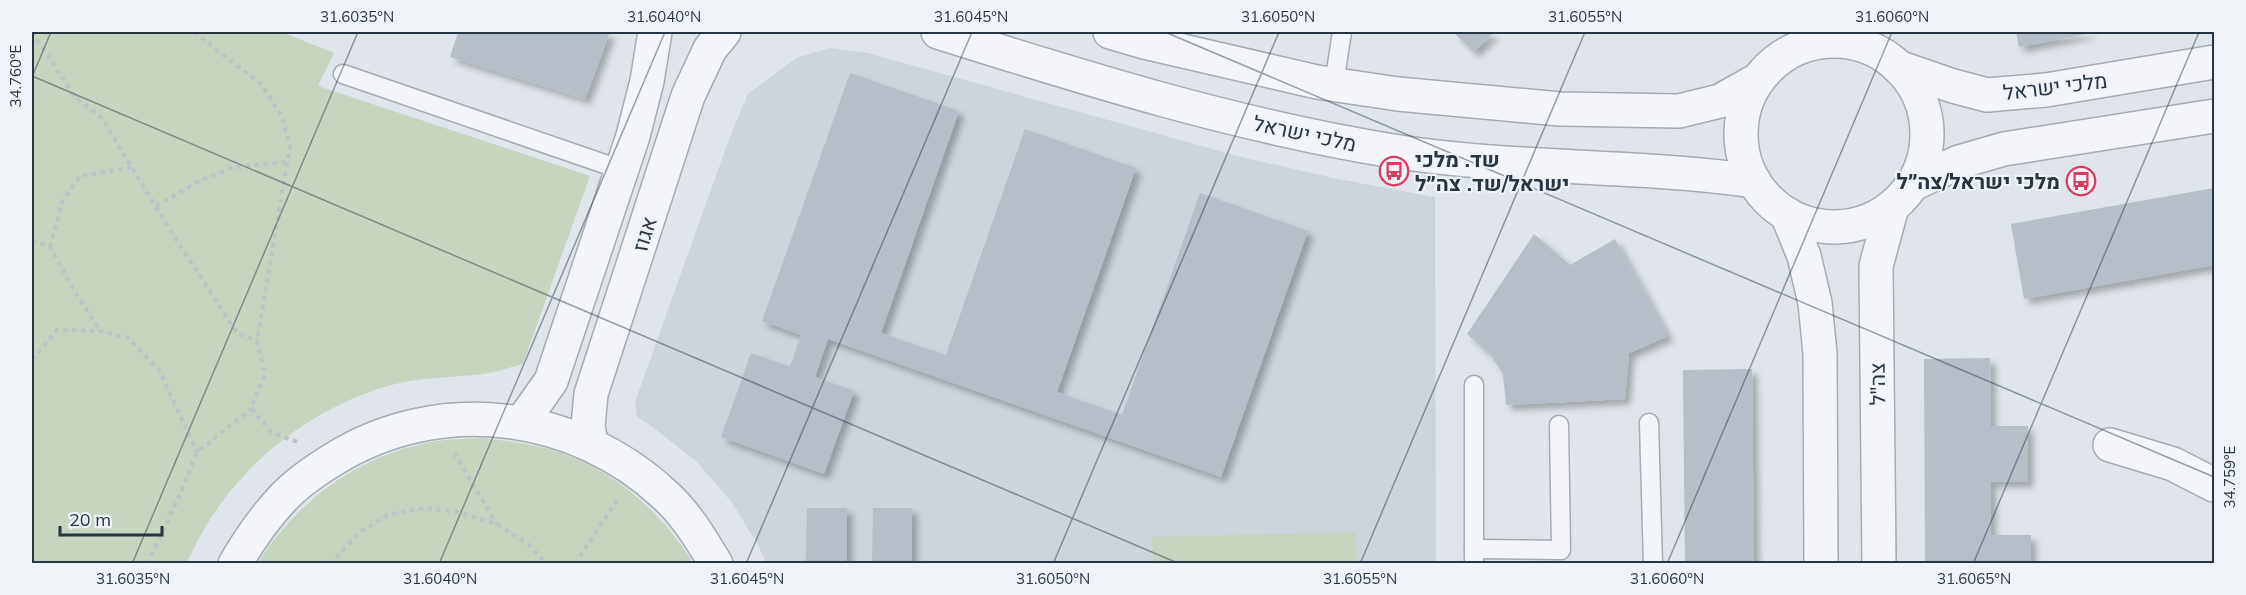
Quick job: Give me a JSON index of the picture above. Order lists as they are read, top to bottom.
{
  "streets": {
    "street": ["מלכי ישראל", "אגוז", "צה\"ל"]
  },
  "crossings": [
    ["מלכי ישראל", "צה\"ל"]
  ],
  "places": {
    "bus stop": ["שד. מלכי ישראל/שד. צה״ל", "מלכי ישראל/צה״ל"]
  },
  "scale_bar": "20 m",
  "coordinates": [
    "31.6035°N",
    "31.6040°N",
    "31.6045°N",
    "31.6050°N",
    "31.6055°N",
    "31.6060°N",
    "34.760°E",
    "34.759°E",
    "31.6065°N"
  ]
}
